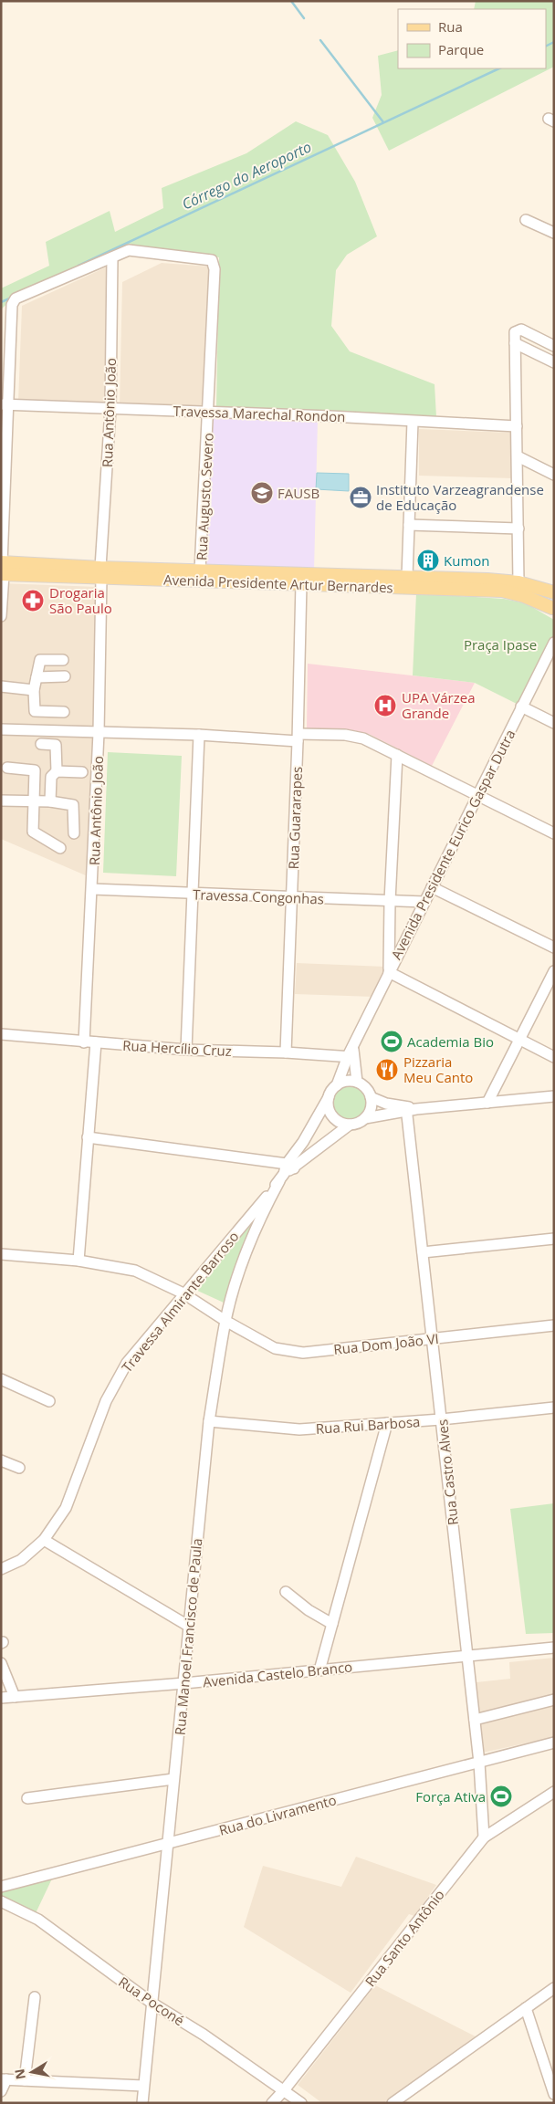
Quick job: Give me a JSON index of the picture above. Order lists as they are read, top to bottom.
{
  "streets": {
    "main road": ["Avenida Presidente Artur Bernardes"],
    "street": [
      "Rua Antônio João",
      "Travessa Marechal Rondon",
      "Rua Augusto Severo",
      "Rua Guararapes",
      "Avenida Presidente Eurico Gaspar Dutra",
      "Travessa Congonhas",
      "Rua Hercílio Cruz",
      "Travessa Almirante Barroso",
      "Rua Dom João VI",
      "Rua Rui Barbosa",
      "Rua Castro Alves",
      "Rua Manoel Francisco de Paula",
      "Avenida Castelo Branco",
      "Rua do Livramento",
      "Rua Santo Antônio",
      "Rua Poconé"
    ]
  },
  "crossings": [
    ["Rua Antônio João", "Travessa Marechal Rondon"],
    ["Rua Antônio João", "Rua Augusto Severo"],
    ["Rua Antônio João", "Avenida Presidente Artur Bernardes"],
    ["Rua Antônio João", "Travessa Congonhas"],
    ["Rua Antônio João", "Rua Hercílio Cruz"],
    ["Travessa Marechal Rondon", "Rua Augusto Severo"],
    ["Rua Augusto Severo", "Avenida Presidente Artur Bernardes"],
    ["Avenida Presidente Artur Bernardes", "Rua Guararapes"],
    ["Rua Guararapes", "Travessa Congonhas"],
    ["Rua Guararapes", "Rua Hercílio Cruz"],
    ["Avenida Presidente Eurico Gaspar Dutra", "Travessa Congonhas"],
    ["Avenida Presidente Eurico Gaspar Dutra", "Rua Hercílio Cruz"],
    ["Travessa Almirante Barroso", "Rua Dom João VI"],
    ["Travessa Almirante Barroso", "Rua Manoel Francisco de Paula"],
    ["Rua Dom João VI", "Rua Castro Alves"],
    ["Rua Dom João VI", "Rua Manoel Francisco de Paula"],
    ["Rua Rui Barbosa", "Rua Castro Alves"],
    ["Rua Rui Barbosa", "Rua Manoel Francisco de Paula"],
    ["Rua Castro Alves", "Avenida Castelo Branco"],
    ["Rua Castro Alves", "Rua do Livramento"],
    ["Rua Castro Alves", "Rua Santo Antônio"],
    ["Rua Manoel Francisco de Paula", "Avenida Castelo Branco"],
    ["Rua Manoel Francisco de Paula", "Rua do Livramento"],
    ["Rua Manoel Francisco de Paula", "Rua Poconé"],
    ["Rua Santo Antônio", "Rua Poconé"]
  ],
  "water": ["Córrego do Aeroporto"],
  "parks": ["Praça Ipase"],
  "places": {
    "school or university": ["FAUSB"],
    "office": ["Instituto Varzeagrandense de Educação"],
    "building": ["Kumon"],
    "pharmacy": ["Drogaria São Paulo"],
    "hospital": ["UPA Várzea Grande"],
    "sports": ["Academia Bio", "Força Ativa"],
    "restaurant": ["Pizzaria Meu Canto"]
  },
  "legend": ["Rua", "Parque"],
  "north": "left"
}
